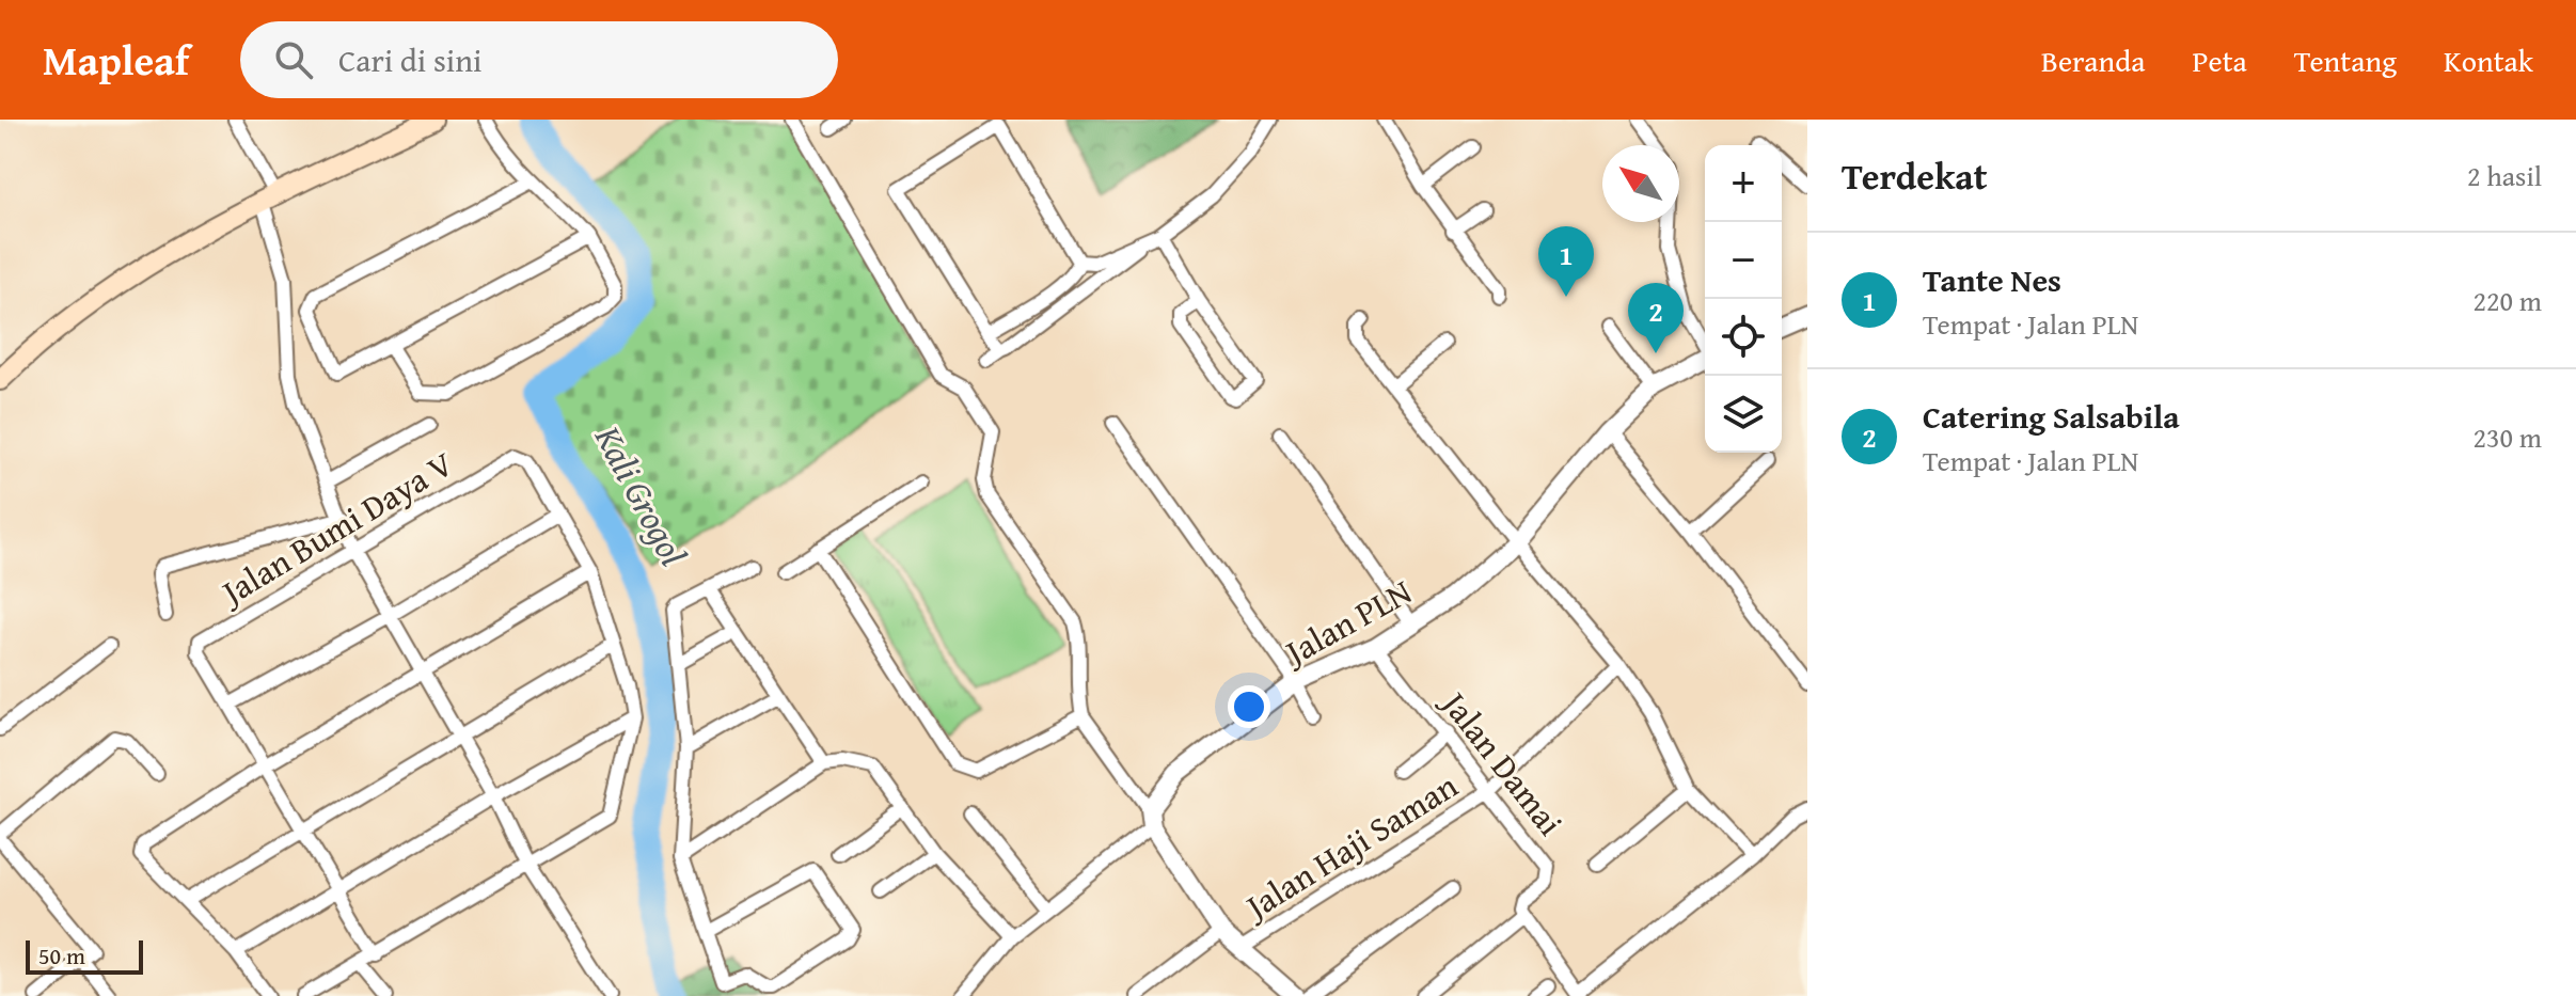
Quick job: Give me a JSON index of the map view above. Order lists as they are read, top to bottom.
{
  "streets": {
    "street": [
      "Jalan Bumi Daya V",
      "Jalan PLN",
      "Jalan Damai",
      "Jalan Haji Saman"
    ]
  },
  "crossings": [
    ["Jalan PLN", "Jalan Damai"],
    ["Jalan Damai", "Jalan Haji Saman"]
  ],
  "water": ["Kali Grogol"],
  "scale_bar": "50 m",
  "north": "top left",
  "page": {
    "header": "Mapleaf",
    "search": "Cari di sini",
    "nav": [
      "Beranda",
      "Peta",
      "Tentang",
      "Kontak"
    ],
    "heading": ["Terdekat", "2 hasil"],
    "map_buttons": ["+", "−"],
    "pins": ["1", "2"],
    "list": [
      {
        "mark": "1",
        "name": "Tante Nes",
        "note": "Tempat · Jalan PLN",
        "value": "220 m"
      },
      {
        "mark": "2",
        "name": "Catering Salsabila",
        "note": "Tempat · Jalan PLN",
        "value": "230 m"
      }
    ],
    "scale": "50 m"
  }
}
